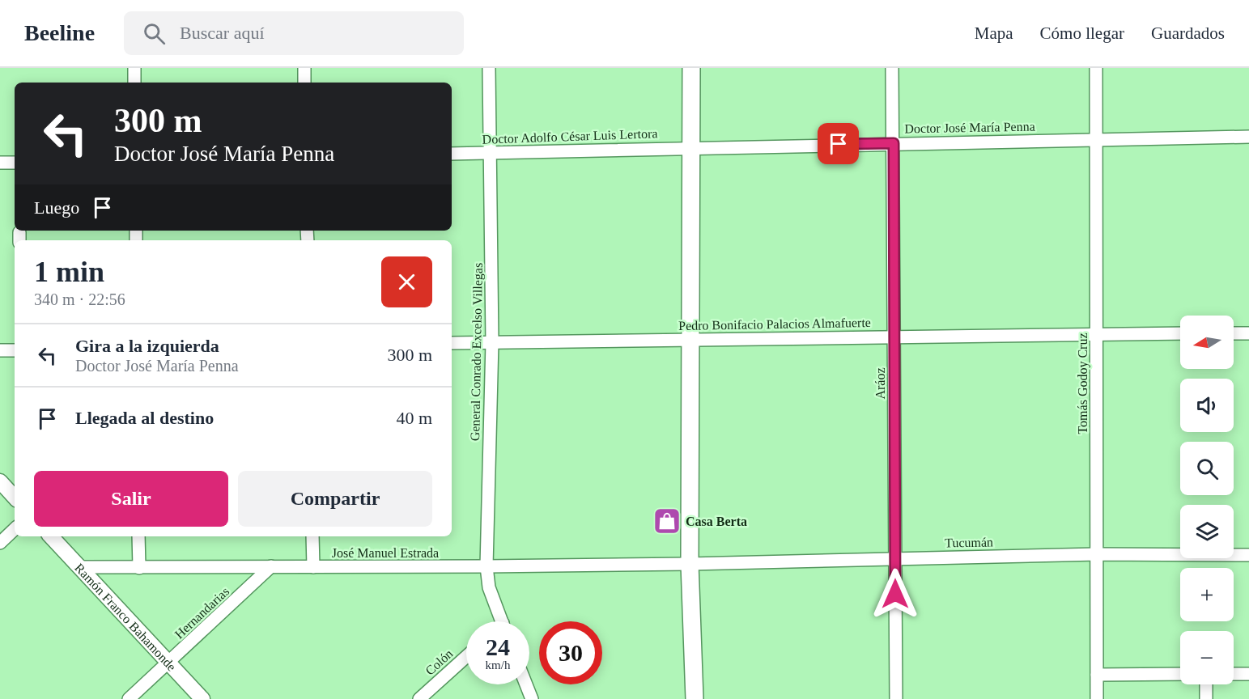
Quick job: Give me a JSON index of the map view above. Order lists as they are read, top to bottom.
{
  "streets": {
    "street": [
      "Doctor José María Penna",
      "Doctor Adolfo César Luis Lertora",
      "Pedro Bonifacio Palacios Almafuerte",
      "General Conrado Excelso Villegas",
      "Aráoz",
      "Tomás Godoy Cruz",
      "Tucumán",
      "José Manuel Estrada",
      "Hernandarias",
      "Ramón Franco Bahamonde",
      "Colón"
    ]
  },
  "crossings": [
    ["Doctor José María Penna", "Doctor Adolfo César Luis Lertora"],
    ["Doctor José María Penna", "Aráoz"],
    ["Doctor José María Penna", "Tomás Godoy Cruz"],
    ["Doctor Adolfo César Luis Lertora", "General Conrado Excelso Villegas"],
    ["Pedro Bonifacio Palacios Almafuerte", "General Conrado Excelso Villegas"],
    ["Pedro Bonifacio Palacios Almafuerte", "Aráoz"],
    ["Pedro Bonifacio Palacios Almafuerte", "Tomás Godoy Cruz"],
    ["General Conrado Excelso Villegas", "José Manuel Estrada"],
    ["Aráoz", "Tucumán"],
    ["Tomás Godoy Cruz", "Tucumán"],
    ["Tucumán", "José Manuel Estrada"],
    ["José Manuel Estrada", "Hernandarias"],
    ["José Manuel Estrada", "Ramón Franco Bahamonde"],
    ["Hernandarias", "Ramón Franco Bahamonde"]
  ],
  "places": {
    "shop": ["Casa Berta"]
  },
  "north": "left",
  "page": {
    "header": "Beeline",
    "search": "Buscar aquí",
    "nav": ["Mapa", "Cómo llegar", "Guardados"],
    "turn": ["300 m", "Doctor José María Penna"],
    "then": "Luego",
    "heading": ["1 min", "340 m · 22:56"],
    "map_buttons": ["+", "−"],
    "list": [
      {
        "name": "Gira a la izquierda",
        "note": "Doctor José María Penna",
        "value": "300 m"
      },
      {
        "name": "Llegada al destino",
        "value": "40 m"
      }
    ],
    "buttons": ["Salir", "Compartir"],
    "speed": "24 km/h",
    "limit": "30"
  }
}
